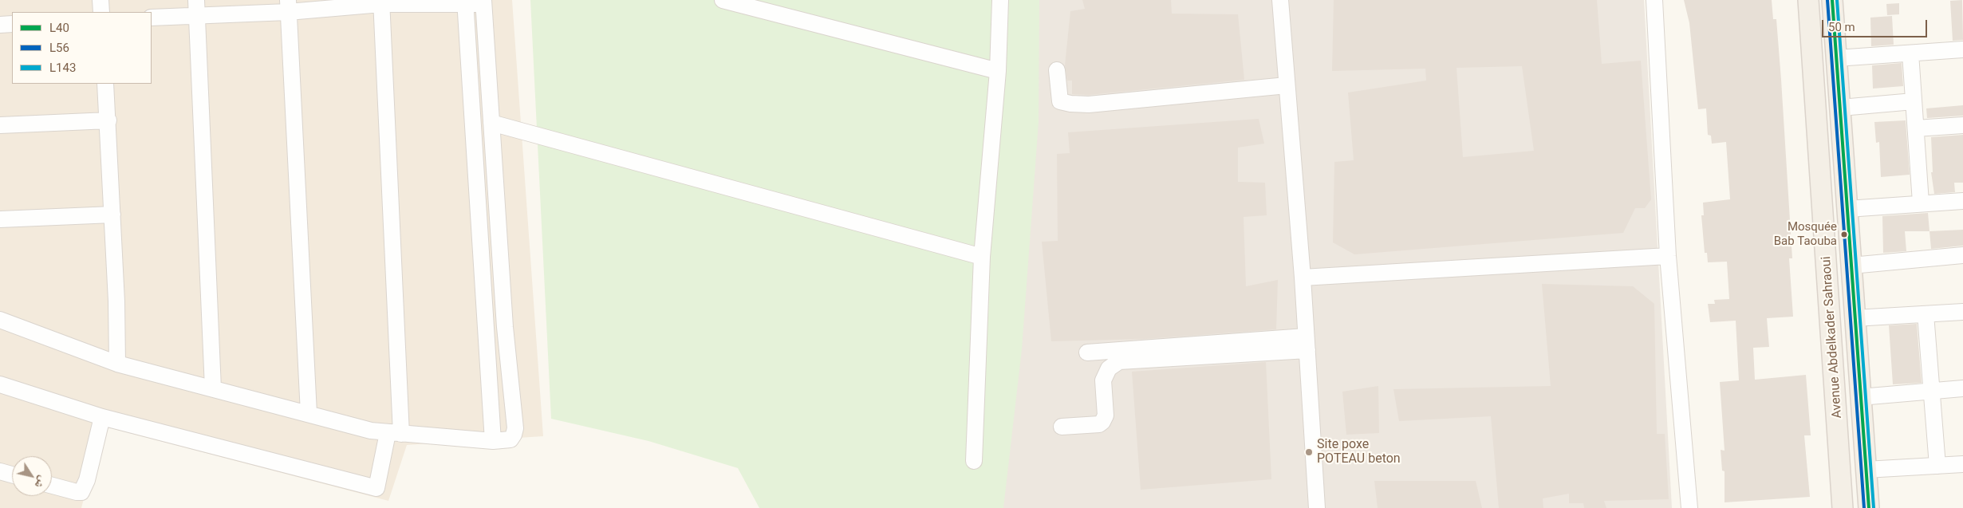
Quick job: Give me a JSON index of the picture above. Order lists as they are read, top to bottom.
{
  "streets": {
    "main road": ["Avenue Abdelkader Sahraoui"]
  },
  "places": ["Mosquée Bab Taouba", "Site poxe POTEAU beton"],
  "lines": ["transit line L40", "transit line L56", "transit line L143"],
  "legend": ["L40", "L56", "L143"],
  "scale_bar": "50 m",
  "north": "bottom right"
}
